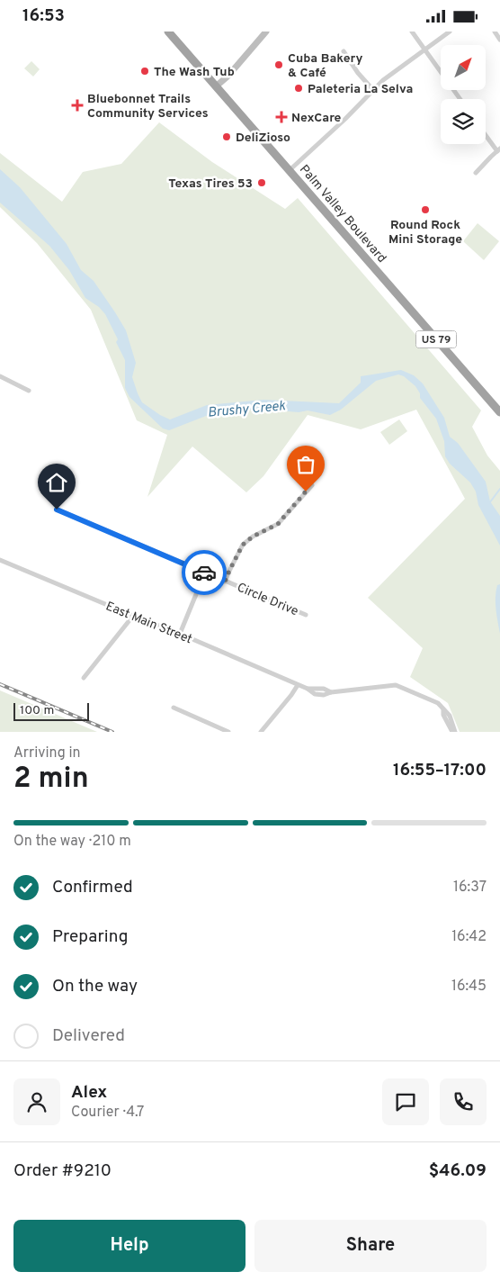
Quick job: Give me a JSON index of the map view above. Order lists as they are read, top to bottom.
{
  "streets": {
    "highway": ["Palm Valley Boulevard", "US 79"],
    "street": ["Circle Drive", "East Main Street"]
  },
  "water": ["Brushy Creek"],
  "places": {
    "other": [
      "Cuba Bakery & Café",
      "The Wash Tub",
      "Paleteria La Selva",
      "DeliZioso",
      "Texas Tires 53",
      "Round Rock Mini Storage"
    ],
    "health": ["Bluebonnet Trails Community Services", "NexCare"]
  },
  "scale_bar": "100 m",
  "north": "top right",
  "page": {
    "status": "16:53",
    "scale": "100 m",
    "heading": ["2 min", "Arriving in", "16:55–17:00"],
    "panel": [
      "Alex",
      "Courier · 4.7",
      "Order #9210",
      "$46.09"
    ],
    "bar": "On the way · 210 m",
    "list": [
      ["Confirmed", "16:37"],
      ["Preparing", "16:42"],
      ["On the way", "16:45"],
      "Delivered"
    ],
    "buttons": ["Help", "Share"]
  }
}
